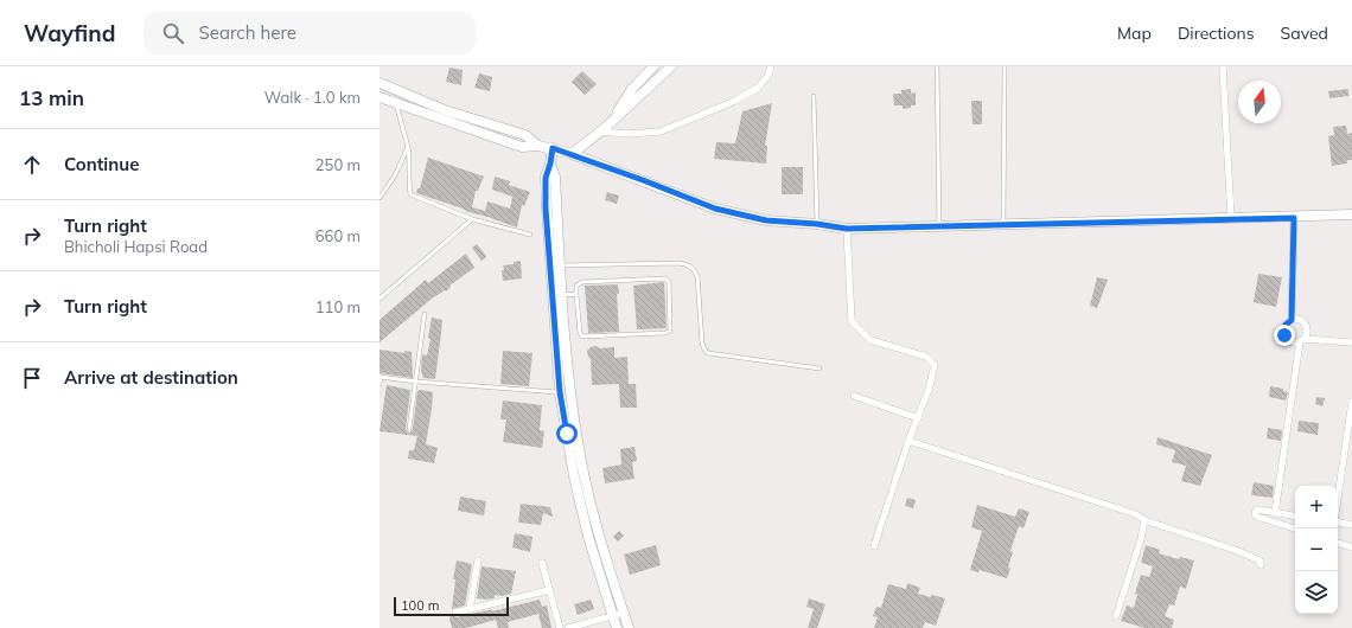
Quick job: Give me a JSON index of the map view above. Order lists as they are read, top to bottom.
{
  "scale_bar": "100 m",
  "north": "top",
  "page": {
    "header": "Wayfind",
    "search": "Search here",
    "nav": ["Map", "Directions", "Saved"],
    "heading": ["13 min", "Walk · 1.0 km"],
    "list": [
      ["Continue", "250 m"],
      ["Turn right", "Bhicholi Hapsi Road", "660 m"],
      ["Turn right", "110 m"],
      "Arrive at destination"
    ],
    "map_buttons": ["+", "−"],
    "scale": "100 m"
  }
}
